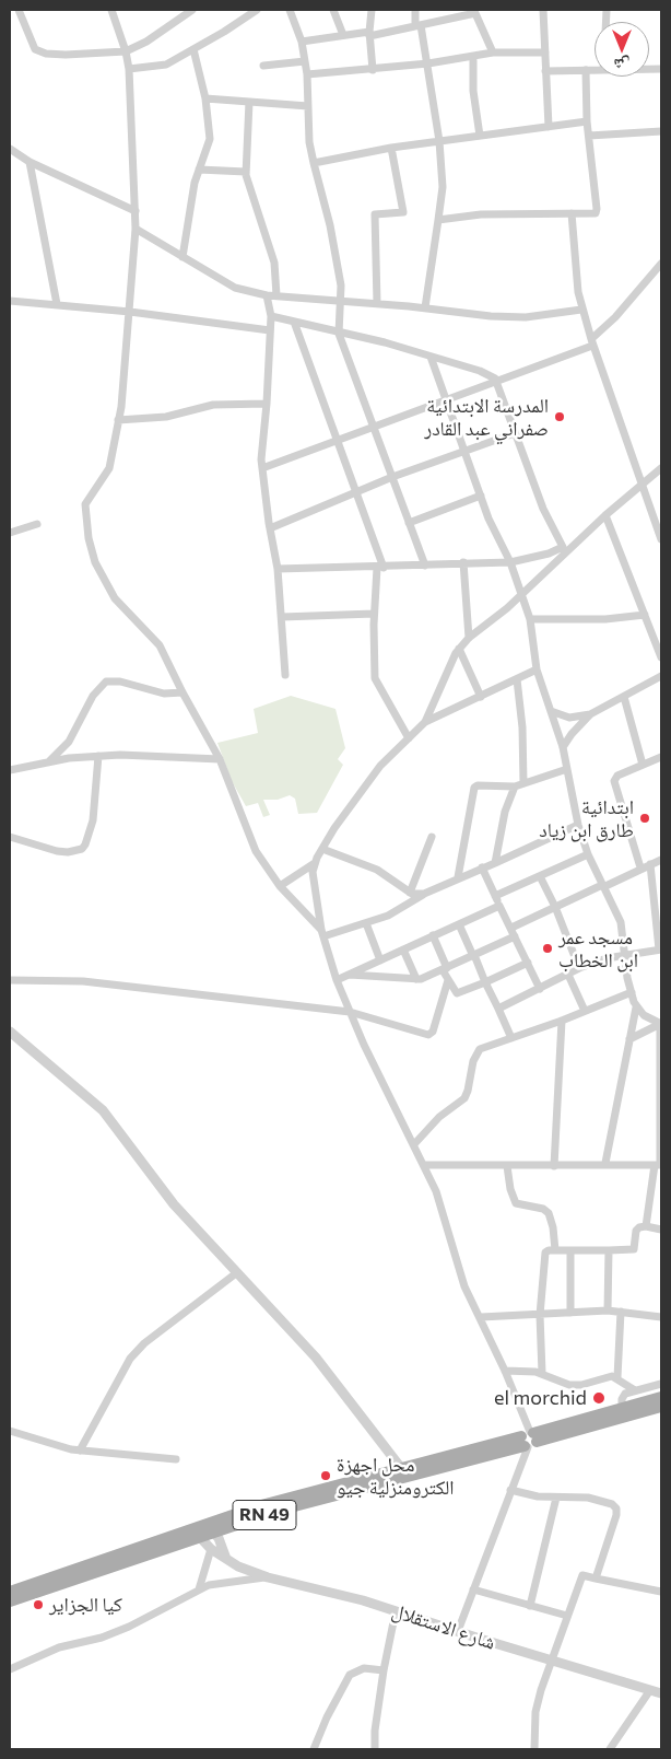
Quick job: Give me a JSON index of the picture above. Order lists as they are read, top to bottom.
{
  "streets": {
    "main road": ["RN 49"],
    "street": ["شارع الاستقلال"]
  },
  "crossings": [
    ["RN 49", "شارع الاستقلال"]
  ],
  "places": [
    "المدرسة الابتدائية صفراني عبد القادر",
    "ابتدائية طارق ابن زياد",
    "مسجد عمر ابن الخطاب",
    "el morchid",
    "محل اجهزة الكترومنزلية جيو",
    "كيا الجزاير"
  ],
  "north": "bottom"
}
